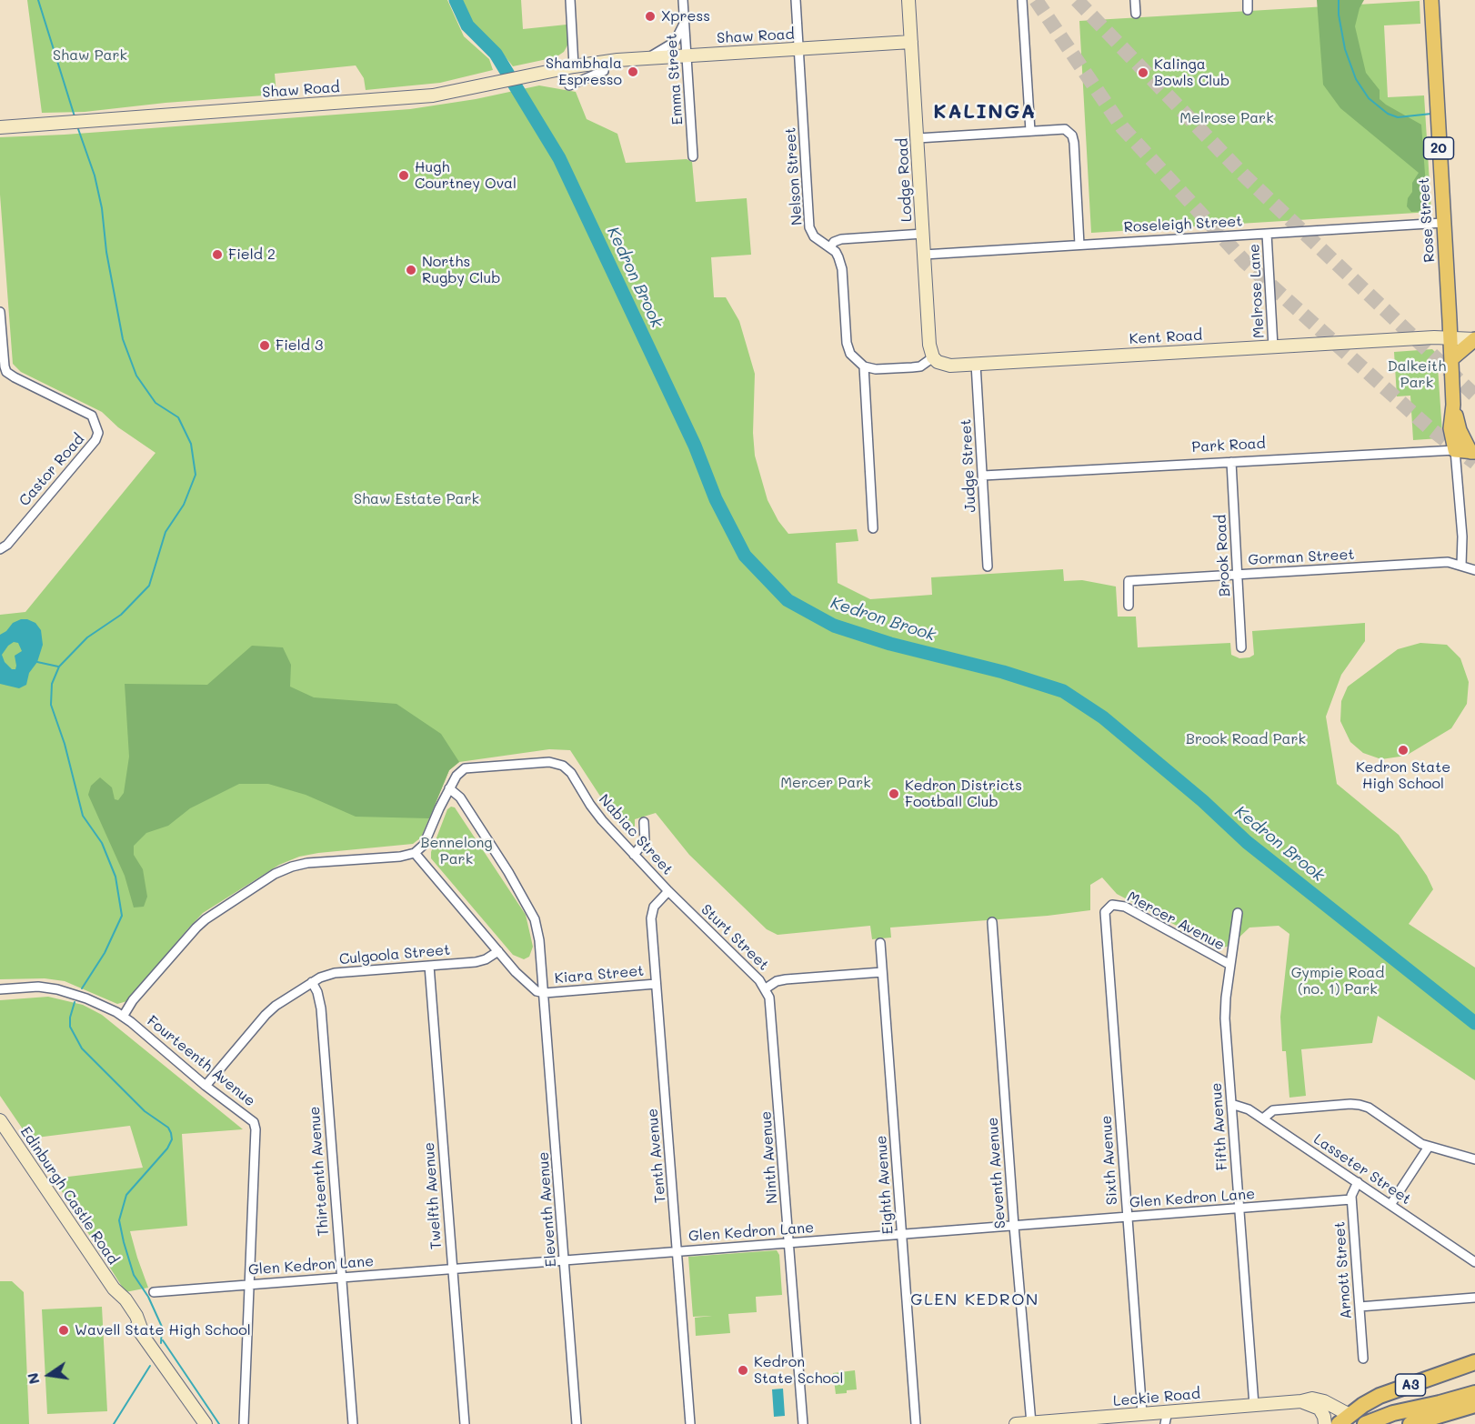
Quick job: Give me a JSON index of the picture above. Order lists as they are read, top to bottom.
{
  "streets": {
    "highway": ["A3"],
    "main road": ["20", "Rose Street", "Park Road"],
    "street": [
      "Shaw Road",
      "Emma Street",
      "Nelson Street",
      "Lodge Road",
      "Roseleigh Street",
      "Melrose Lane",
      "Kent Road",
      "Judge Street",
      "Castor Road",
      "Brook Road",
      "Gorman Street",
      "Nabiac Street",
      "Mercer Avenue",
      "Sturt Street",
      "Culgoola Street",
      "Kiara Street",
      "Fourteenth Avenue",
      "Fifth Avenue",
      "Tenth Avenue",
      "Ninth Avenue",
      "Sixth Avenue",
      "Lasseter Street",
      "Thirteenth Avenue",
      "Seventh Avenue",
      "Eighth Avenue",
      "Edinburgh Castle Road",
      "Twelfth Avenue",
      "Glen Kedron Lane",
      "Eleventh Avenue",
      "Arnott Street",
      "Leckie Road"
    ]
  },
  "crossings": [
    ["Shaw Road", "Emma Street"],
    ["Shaw Road", "Nelson Street"],
    ["Shaw Road", "Lodge Road"],
    ["Lodge Road", "Roseleigh Street"],
    ["Lodge Road", "Kent Road"],
    ["Rose Street", "Roseleigh Street"],
    ["Rose Street", "Kent Road"],
    ["Rose Street", "Park Road"],
    ["Rose Street", "Gorman Street"],
    ["Roseleigh Street", "Melrose Lane"],
    ["Melrose Lane", "Kent Road"],
    ["Kent Road", "Judge Street"],
    ["Park Road", "Judge Street"],
    ["Park Road", "Brook Road"],
    ["Brook Road", "Gorman Street"],
    ["Nabiac Street", "Sturt Street"],
    ["Nabiac Street", "Tenth Avenue"],
    ["Nabiac Street", "Eleventh Avenue"],
    ["Mercer Avenue", "Fifth Avenue"],
    ["Mercer Avenue", "Sixth Avenue"],
    ["Sturt Street", "Tenth Avenue"],
    ["Sturt Street", "Ninth Avenue"],
    ["Sturt Street", "Eighth Avenue"],
    ["Culgoola Street", "Fourteenth Avenue"],
    ["Culgoola Street", "Thirteenth Avenue"],
    ["Culgoola Street", "Twelfth Avenue"],
    ["Kiara Street", "Tenth Avenue"],
    ["Kiara Street", "Eleventh Avenue"],
    ["Fourteenth Avenue", "Glen Kedron Lane"],
    ["Fifth Avenue", "Lasseter Street"],
    ["Fifth Avenue", "Glen Kedron Lane"],
    ["Fifth Avenue", "Leckie Road"],
    ["Tenth Avenue", "Glen Kedron Lane"],
    ["Ninth Avenue", "Glen Kedron Lane"],
    ["Sixth Avenue", "Glen Kedron Lane"],
    ["Sixth Avenue", "Leckie Road"],
    ["Lasseter Street", "Arnott Street"],
    ["Thirteenth Avenue", "Glen Kedron Lane"],
    ["Seventh Avenue", "Glen Kedron Lane"],
    ["Seventh Avenue", "Leckie Road"],
    ["Eighth Avenue", "Glen Kedron Lane"],
    ["Twelfth Avenue", "Glen Kedron Lane"],
    ["Glen Kedron Lane", "Eleventh Avenue"],
    ["Glen Kedron Lane", "Arnott Street"],
    ["A3", "Leckie Road"]
  ],
  "districts": ["KALINGA", "GLEN KEDRON"],
  "water": ["Kedron Brook"],
  "parks": [
    "Shaw Park",
    "Melrose Park",
    "Dalkeith Park",
    "Shaw Estate Park",
    "Brook Road Park",
    "Mercer Park",
    "Bennelong Park",
    "Gympie Road (no. 1) Park"
  ],
  "places": [
    "Xpress",
    "Shambhala Espresso",
    "Kalinga Bowls Club",
    "Hugh Courtney Oval",
    "Field 2",
    "Norths Rugby Club",
    "Field 3",
    "Kedron State High School",
    "Kedron Districts Football Club",
    "Wavell State High School",
    "Kedron State School"
  ],
  "north": "left"
}
